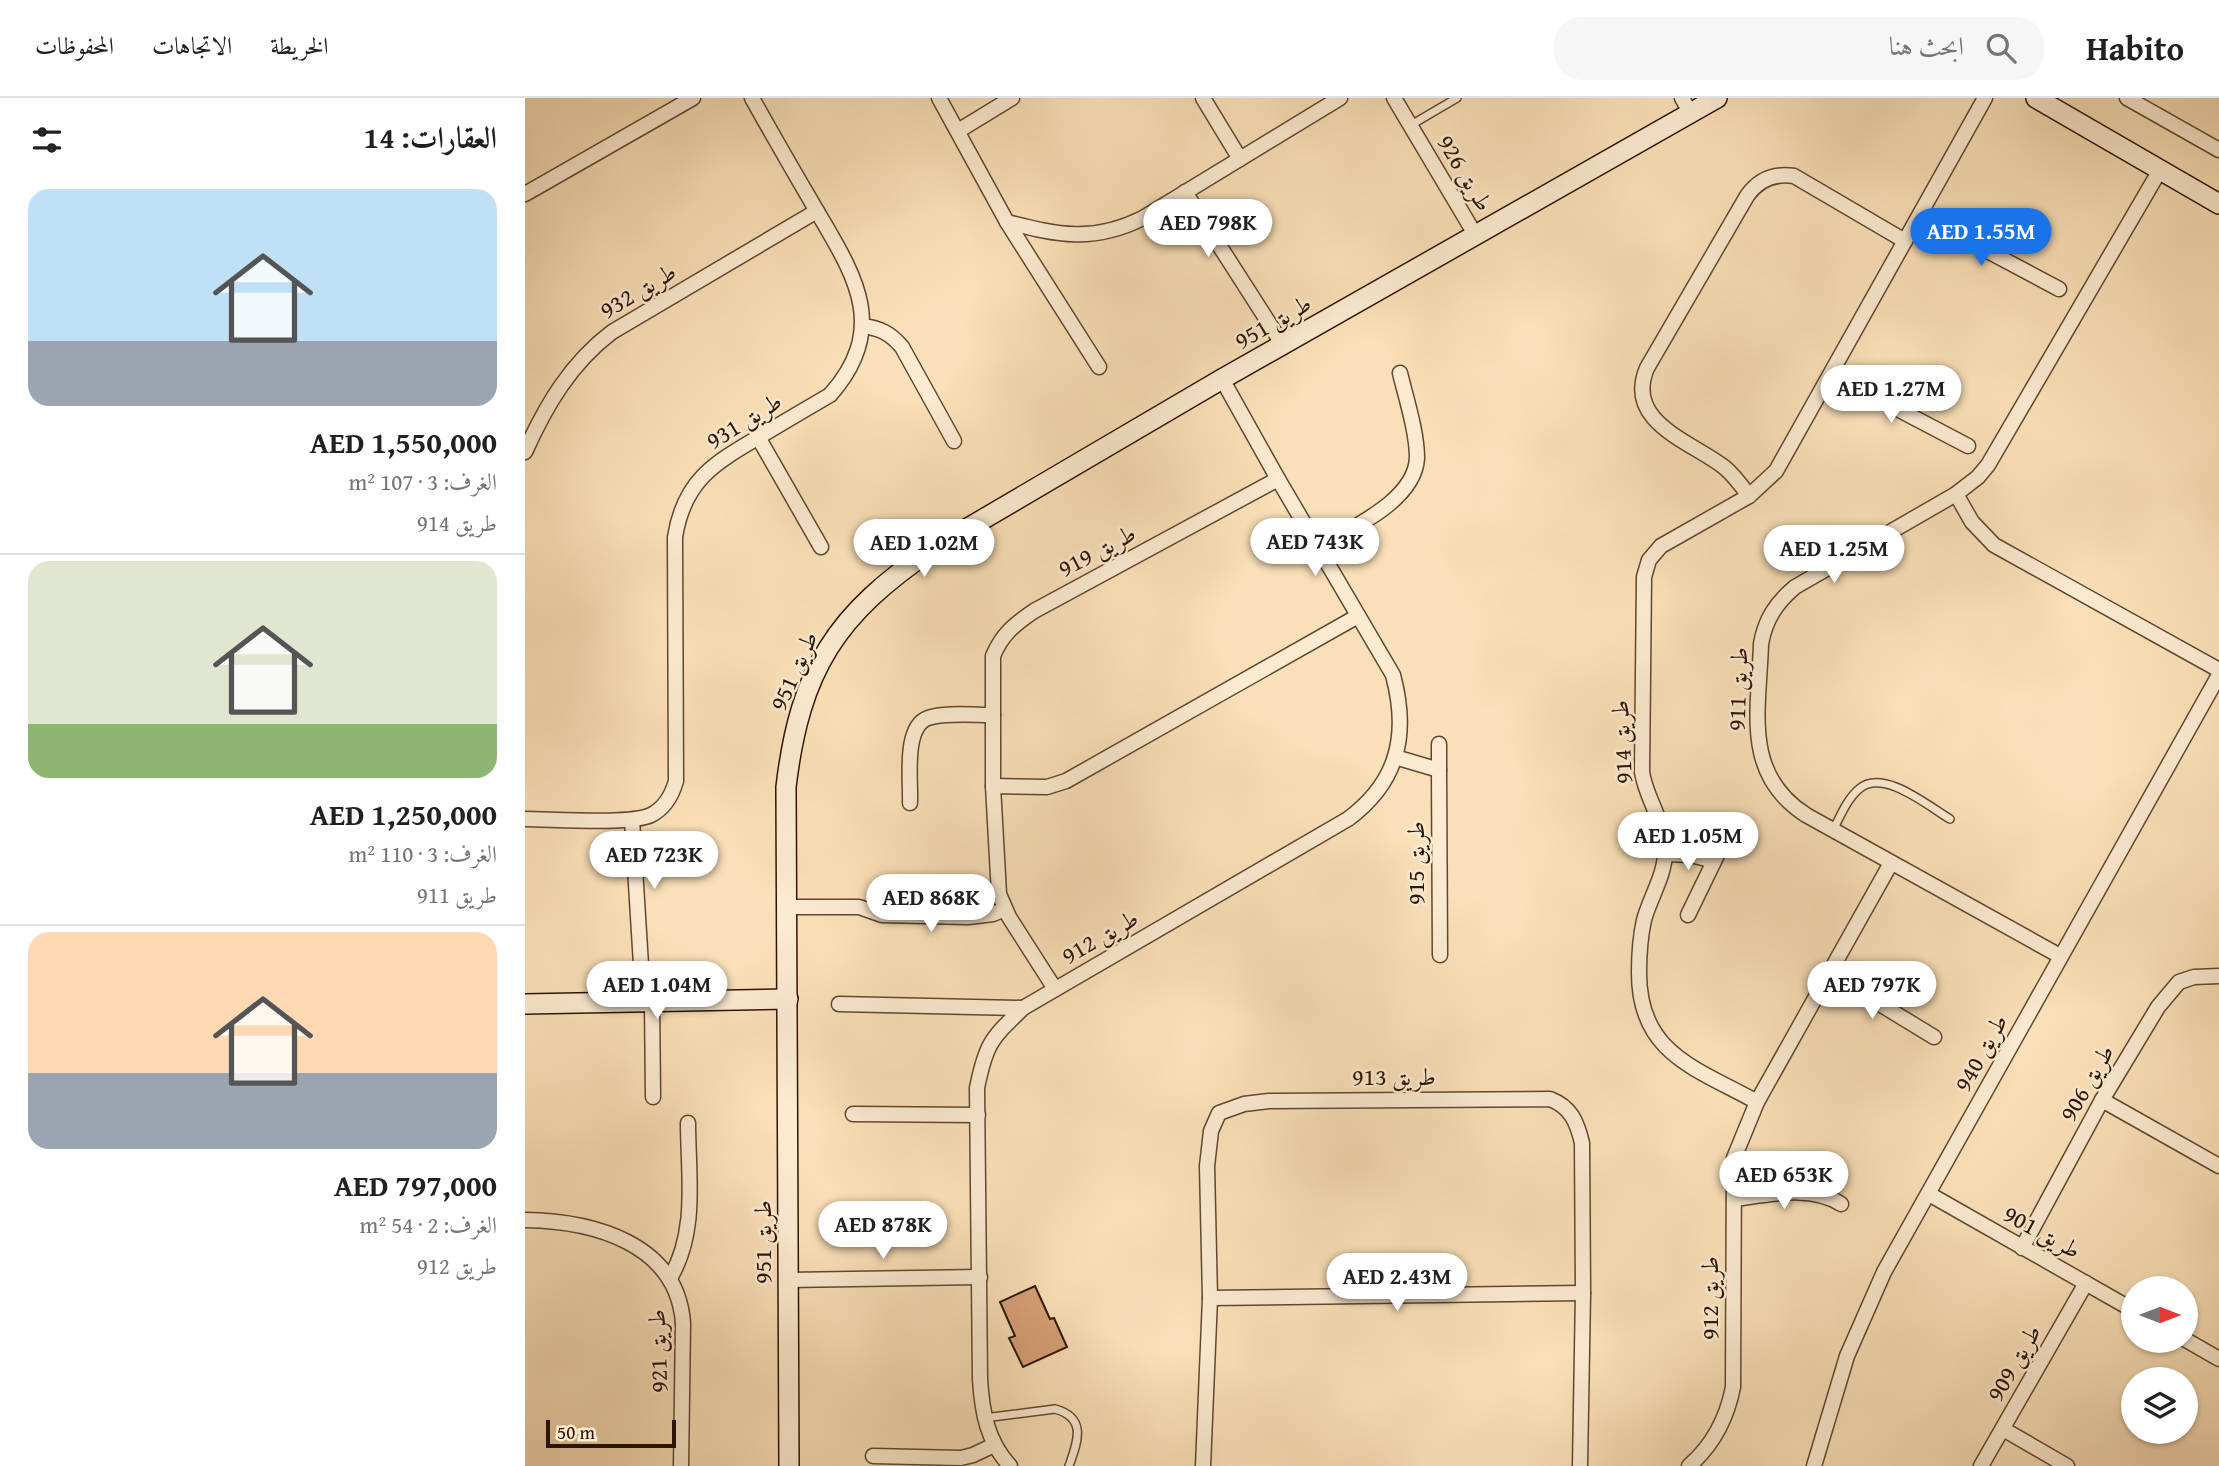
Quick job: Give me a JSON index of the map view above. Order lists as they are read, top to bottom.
{
  "streets": {
    "street": [
      "طريق 926",
      "طريق 932",
      "طريق 951",
      "طريق 931",
      "طريق 919",
      "طريق 911",
      "طريق 914",
      "طريق 915",
      "طريق 912",
      "طريق 940",
      "طريق 913",
      "طريق 906",
      "طريق 901",
      "طريق 921",
      "طريق 909"
    ]
  },
  "crossings": [
    ["طريق 926", "طريق 951"],
    ["طريق 932", "طريق 931"],
    ["طريق 951", "طريق 912"],
    ["طريق 919", "طريق 912"],
    ["طريق 911", "طريق 912"],
    ["طريق 911", "طريق 940"],
    ["طريق 914", "طريق 912"],
    ["طريق 940", "طريق 901"],
    ["طريق 906", "طريق 901"],
    ["طريق 901", "طريق 909"]
  ],
  "scale_bar": "50 m",
  "north": "right",
  "page": {
    "header": "Habito",
    "search": "ابحث هنا",
    "nav": ["الخريطة", "الاتجاهات", "المحفوظات"],
    "heading": "العقارات: 14",
    "list": [
      {
        "name": "AED 1,550,000",
        "note": "الغرف: 3 · 107 m² · طريق 914"
      },
      {
        "name": "AED 1,250,000",
        "note": "الغرف: 3 · 110 m² · طريق 911"
      },
      {
        "name": "AED 797,000",
        "note": "الغرف: 2 · 54 m² · طريق 912"
      }
    ],
    "price": [
      "AED 798K",
      "AED 1.55M",
      "AED 1.27M",
      "AED 743K",
      "AED 1.02M",
      "AED 1.25M",
      "AED 1.05M",
      "AED 723K",
      "AED 868K",
      "AED 1.04M",
      "AED 797K",
      "AED 653K",
      "AED 878K",
      "AED 2.43M"
    ],
    "scale": "50 m"
  }
}
